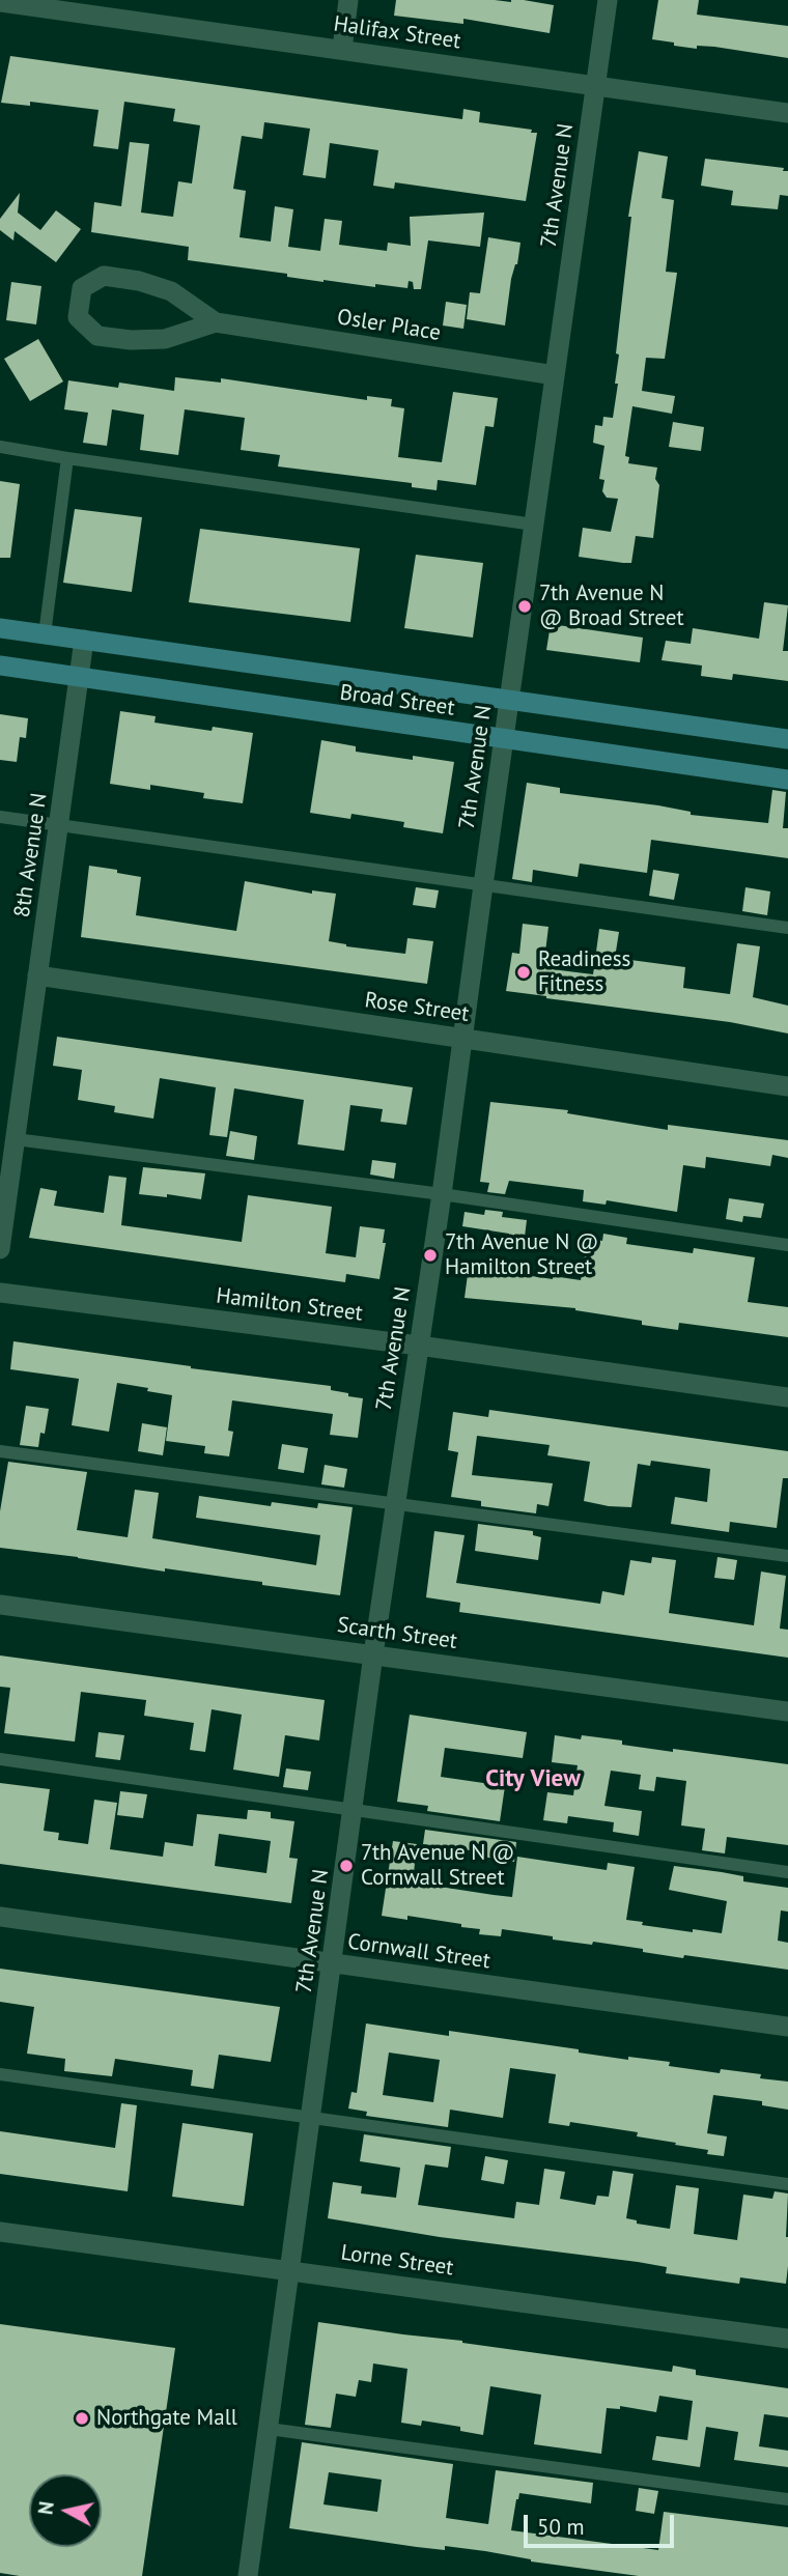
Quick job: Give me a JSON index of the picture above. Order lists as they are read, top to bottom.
{
  "streets": {
    "main road": ["Broad Street"],
    "street": [
      "Halifax Street",
      "7th Avenue N",
      "Osler Place",
      "8th Avenue N",
      "Rose Street",
      "Hamilton Street",
      "Scarth Street",
      "Cornwall Street",
      "Lorne Street"
    ]
  },
  "crossings": [
    ["Halifax Street", "7th Avenue N"],
    ["7th Avenue N", "Osler Place"],
    ["7th Avenue N", "Broad Street"],
    ["7th Avenue N", "Rose Street"],
    ["7th Avenue N", "Hamilton Street"],
    ["7th Avenue N", "Scarth Street"],
    ["7th Avenue N", "Cornwall Street"],
    ["7th Avenue N", "Lorne Street"],
    ["Broad Street", "8th Avenue N"],
    ["8th Avenue N", "Rose Street"]
  ],
  "districts": ["City View"],
  "places": [
    "7th Avenue N @ Broad Street",
    "Readiness Fitness",
    "7th Avenue N @ Hamilton Street",
    "7th Avenue N @ Cornwall Street",
    "Northgate Mall"
  ],
  "scale_bar": "50 m",
  "north": "left"
}
